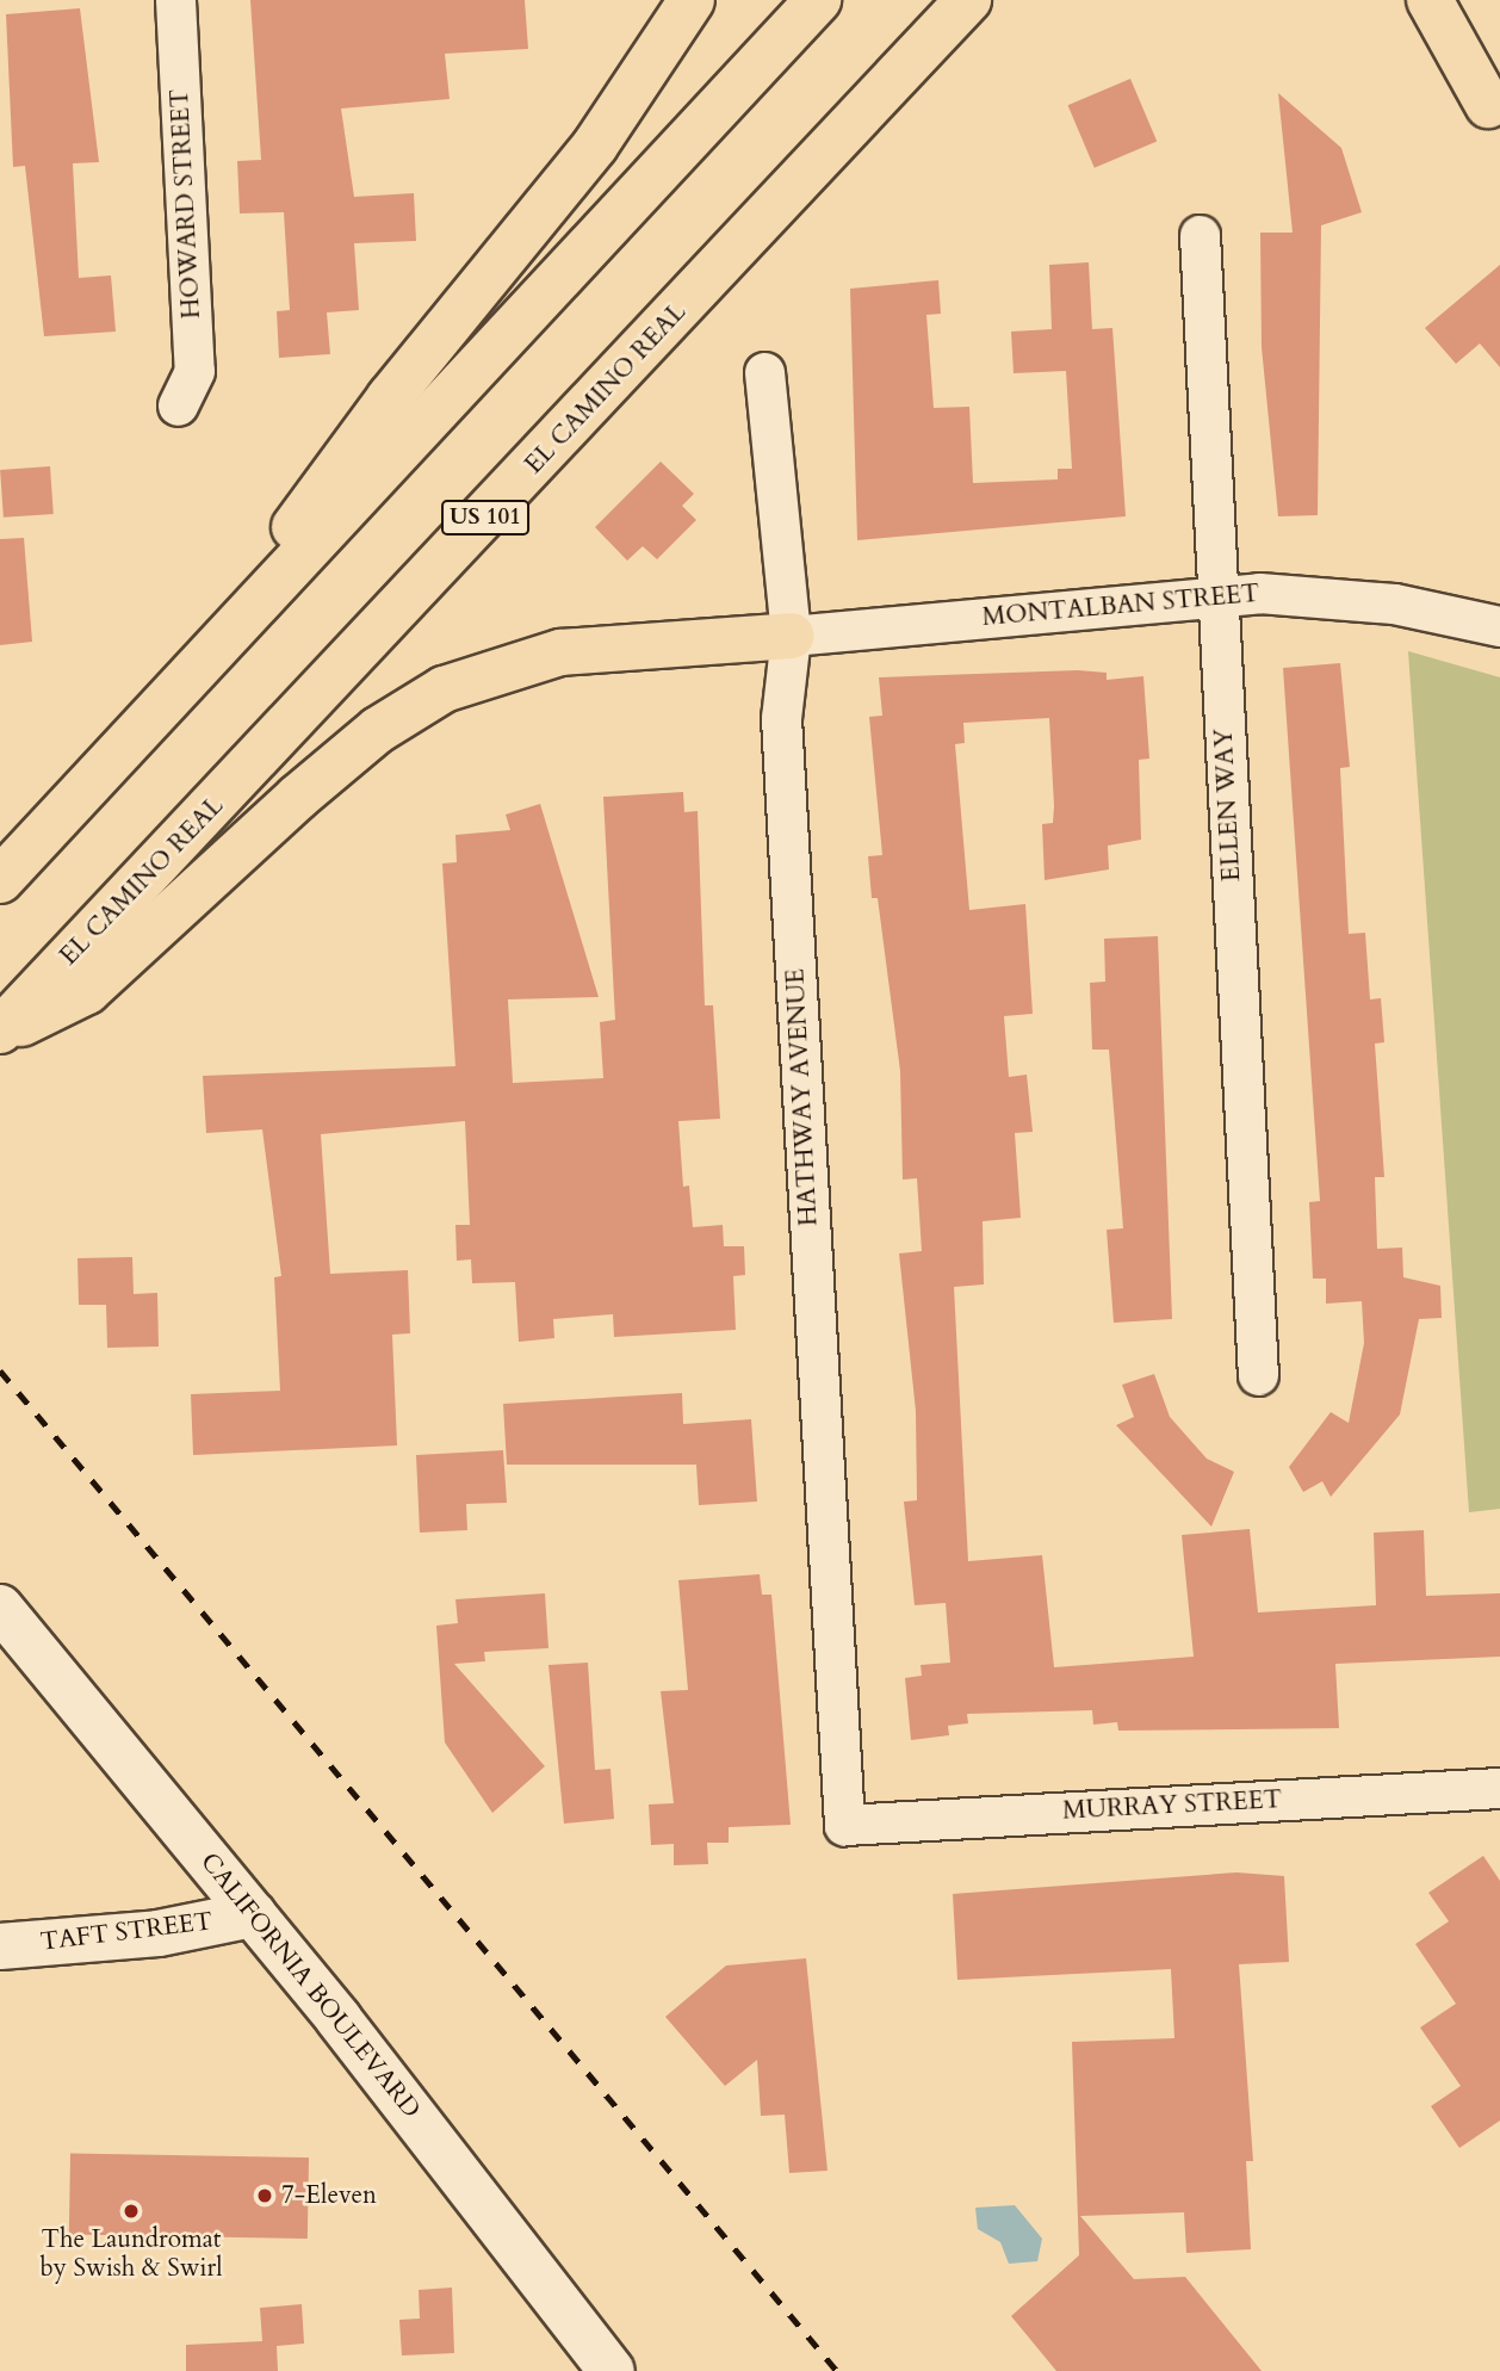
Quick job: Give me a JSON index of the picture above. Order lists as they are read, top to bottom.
{
  "streets": {
    "highway": ["EL CAMINO REAL", "US 101"],
    "street": [
      "HOWARD STREET",
      "MONTALBAN STREET",
      "ELLEN WAY",
      "HATHWAY AVENUE",
      "MURRAY STREET",
      "TAFT STREET",
      "CALIFORNIA BOULEVARD"
    ]
  },
  "crossings": [
    ["MONTALBAN STREET", "ELLEN WAY"],
    ["MONTALBAN STREET", "HATHWAY AVENUE"],
    ["HATHWAY AVENUE", "MURRAY STREET"],
    ["TAFT STREET", "CALIFORNIA BOULEVARD"]
  ],
  "places": ["7-Eleven", "The Laundromat by Swish & Swirl"]
}
